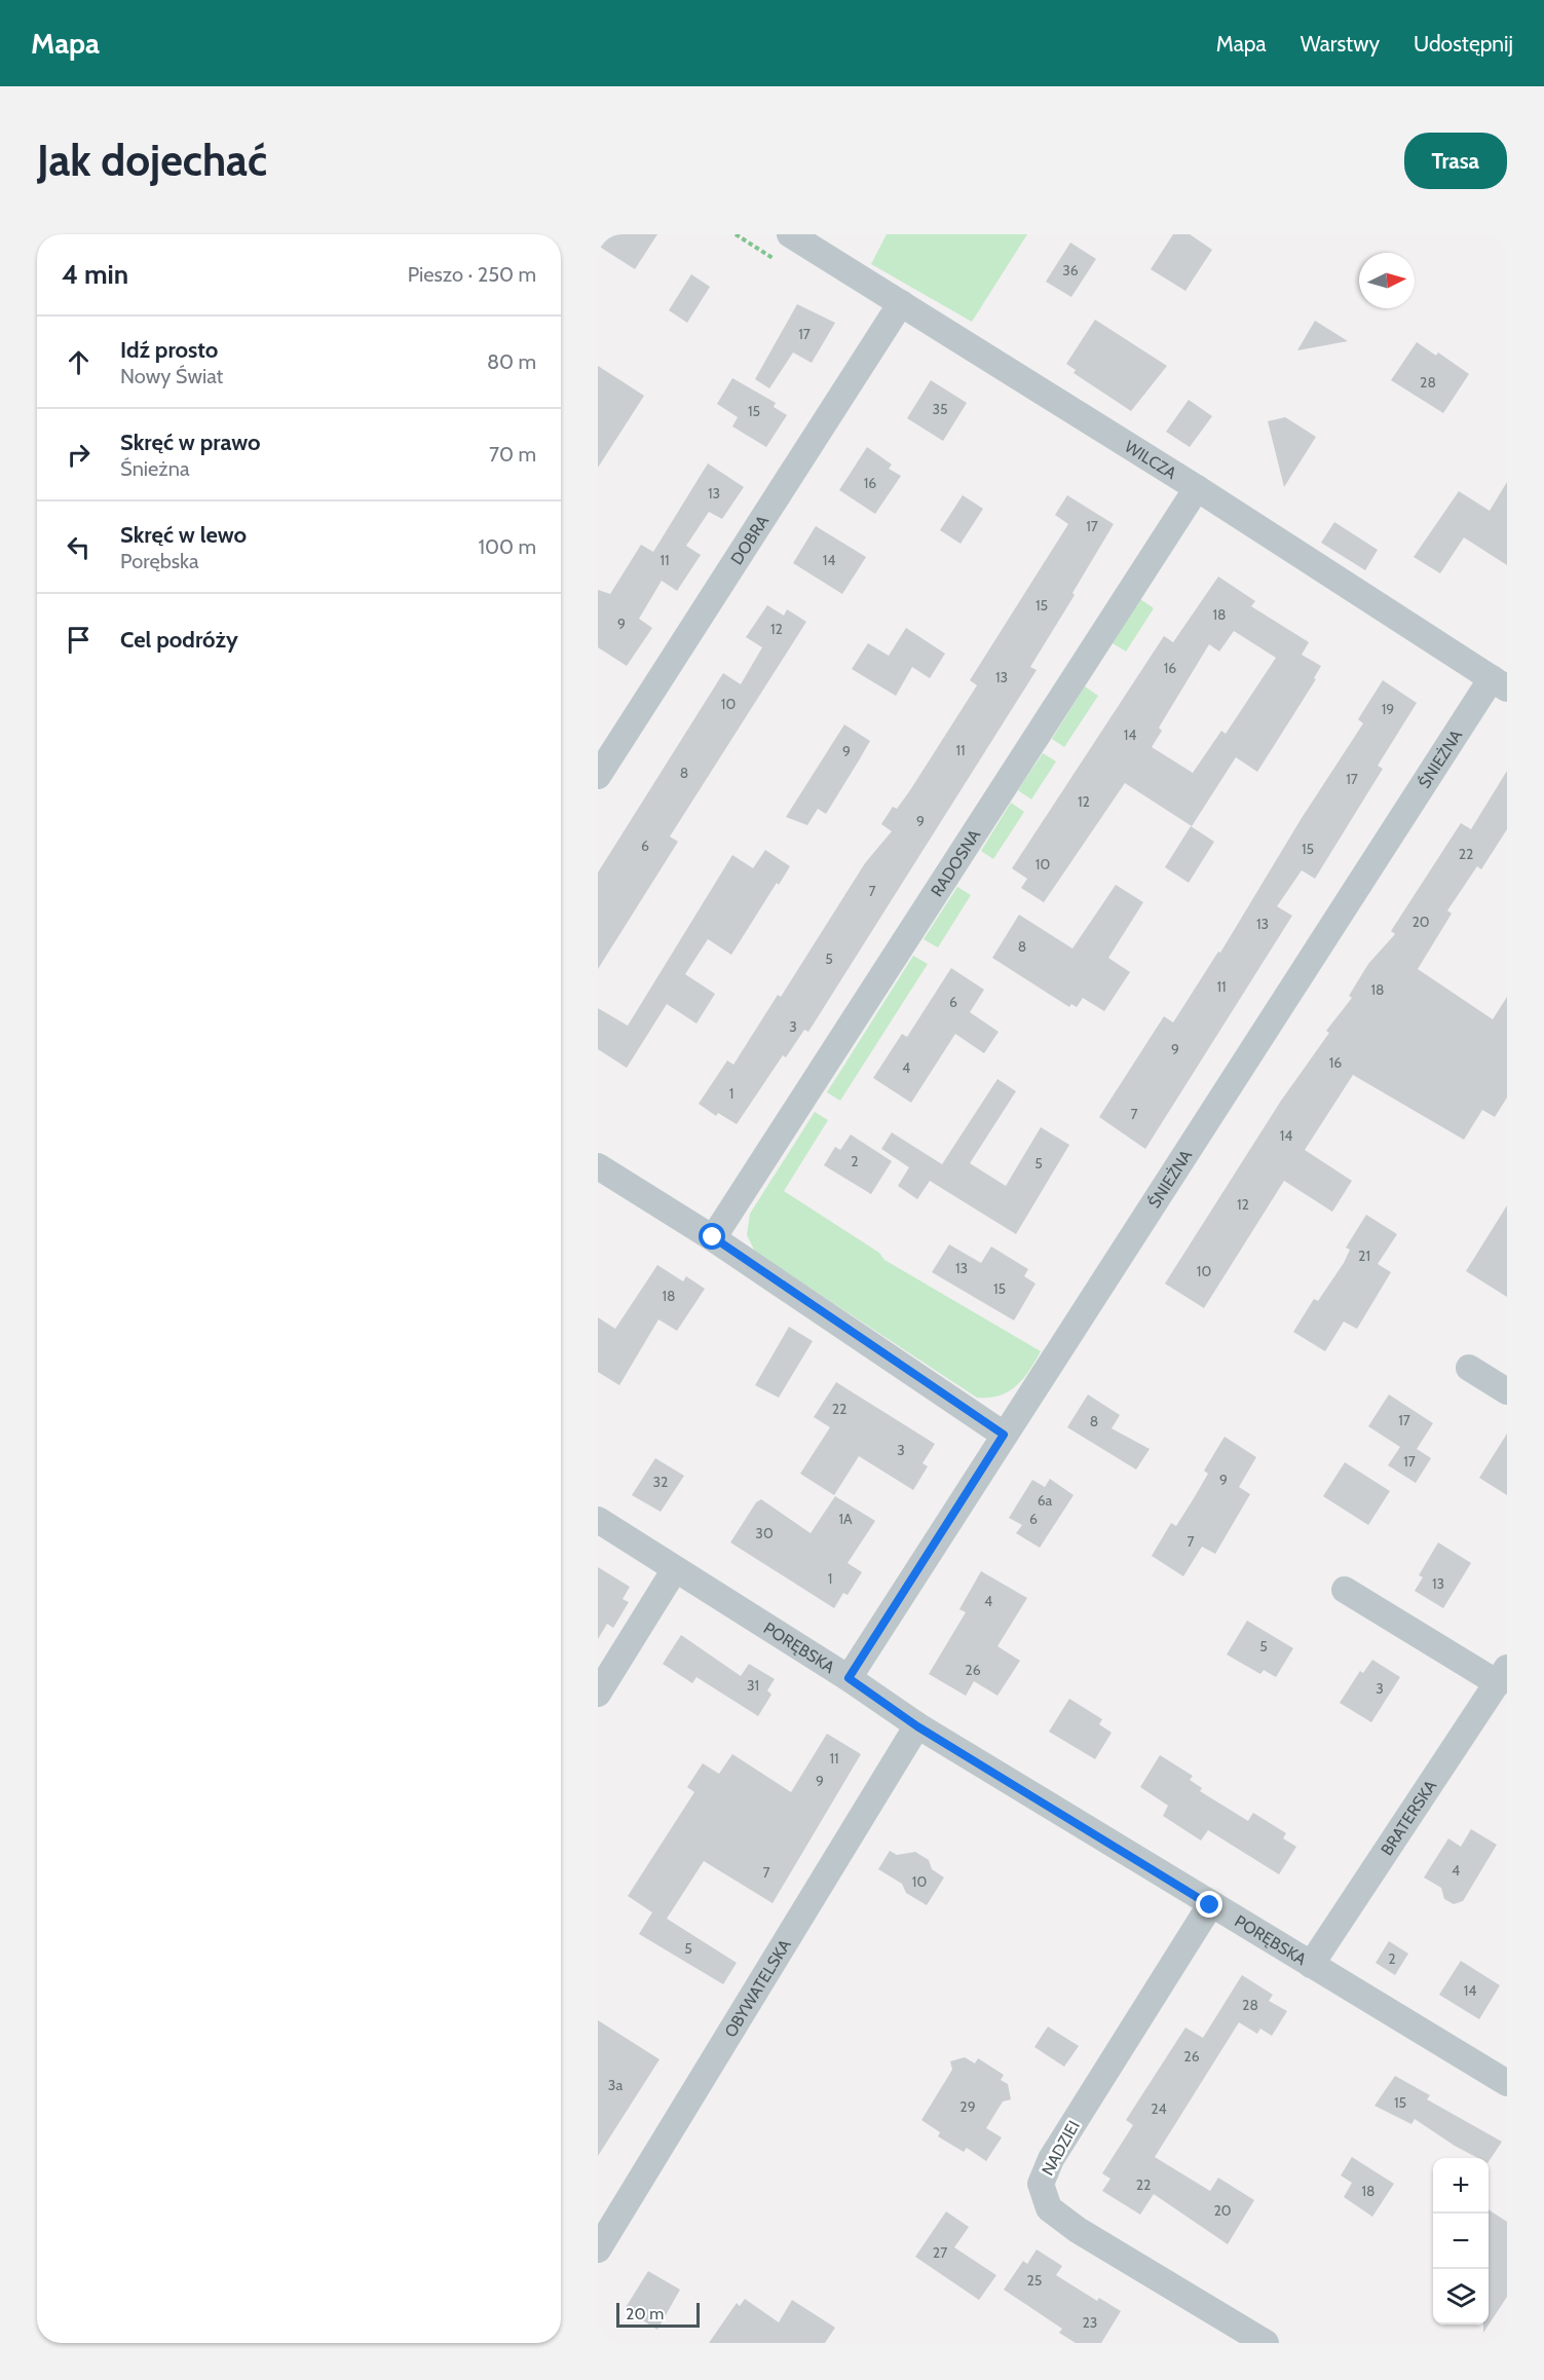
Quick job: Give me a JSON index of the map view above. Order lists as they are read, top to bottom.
{
  "streets": {
    "street": [
      "WILCZA",
      "DOBRA",
      "ŚNIEŻNA",
      "RADOSNA",
      "PORĘBSKA",
      "BRATERSKA",
      "OBYWATELSKA",
      "NADZIEI"
    ]
  },
  "crossings": [
    ["WILCZA", "DOBRA"],
    ["WILCZA", "ŚNIEŻNA"],
    ["WILCZA", "RADOSNA"],
    ["ŚNIEŻNA", "PORĘBSKA"],
    ["PORĘBSKA", "BRATERSKA"],
    ["PORĘBSKA", "OBYWATELSKA"],
    ["PORĘBSKA", "NADZIEI"]
  ],
  "house_numbers": [
    "36",
    "17",
    "28",
    "35",
    "15",
    "16",
    "13",
    "17",
    "11",
    "14",
    "15",
    "18",
    "9",
    "12",
    "16",
    "13",
    "10",
    "19",
    "14",
    "11",
    "9",
    "8",
    "17",
    "12",
    "9",
    "6",
    "15",
    "22",
    "10",
    "7",
    "20",
    "13",
    "8",
    "5",
    "11",
    "18",
    "6",
    "3",
    "9",
    "16",
    "4",
    "1",
    "7",
    "14",
    "2",
    "5",
    "12",
    "21",
    "13",
    "10",
    "15",
    "18",
    "22",
    "17",
    "8",
    "3",
    "17",
    "9",
    "32",
    "6a",
    "1A",
    "6",
    "30",
    "7",
    "1",
    "13",
    "4",
    "5",
    "26",
    "31",
    "3",
    "11",
    "9",
    "4",
    "7",
    "10",
    "5",
    "2",
    "14",
    "28",
    "26",
    "3a",
    "15",
    "29",
    "24",
    "22",
    "18",
    "20",
    "27",
    "25",
    "23"
  ],
  "scale_bar": "20 m",
  "north": "right",
  "page": {
    "header": "Mapa",
    "nav": ["Mapa", "Warstwy", "Udostępnij"],
    "buttons": "Trasa",
    "title": "Jak dojechać",
    "heading": ["4 min", "Pieszo · 250 m"],
    "list": [
      ["Idź prosto", "Nowy Świat", "80 m"],
      ["Skręć w prawo", "Śnieżna", "70 m"],
      ["Skręć w lewo", "Porębska", "100 m"],
      "Cel podróży"
    ],
    "map_buttons": ["+", "−"],
    "scale": "20 m"
  }
}
